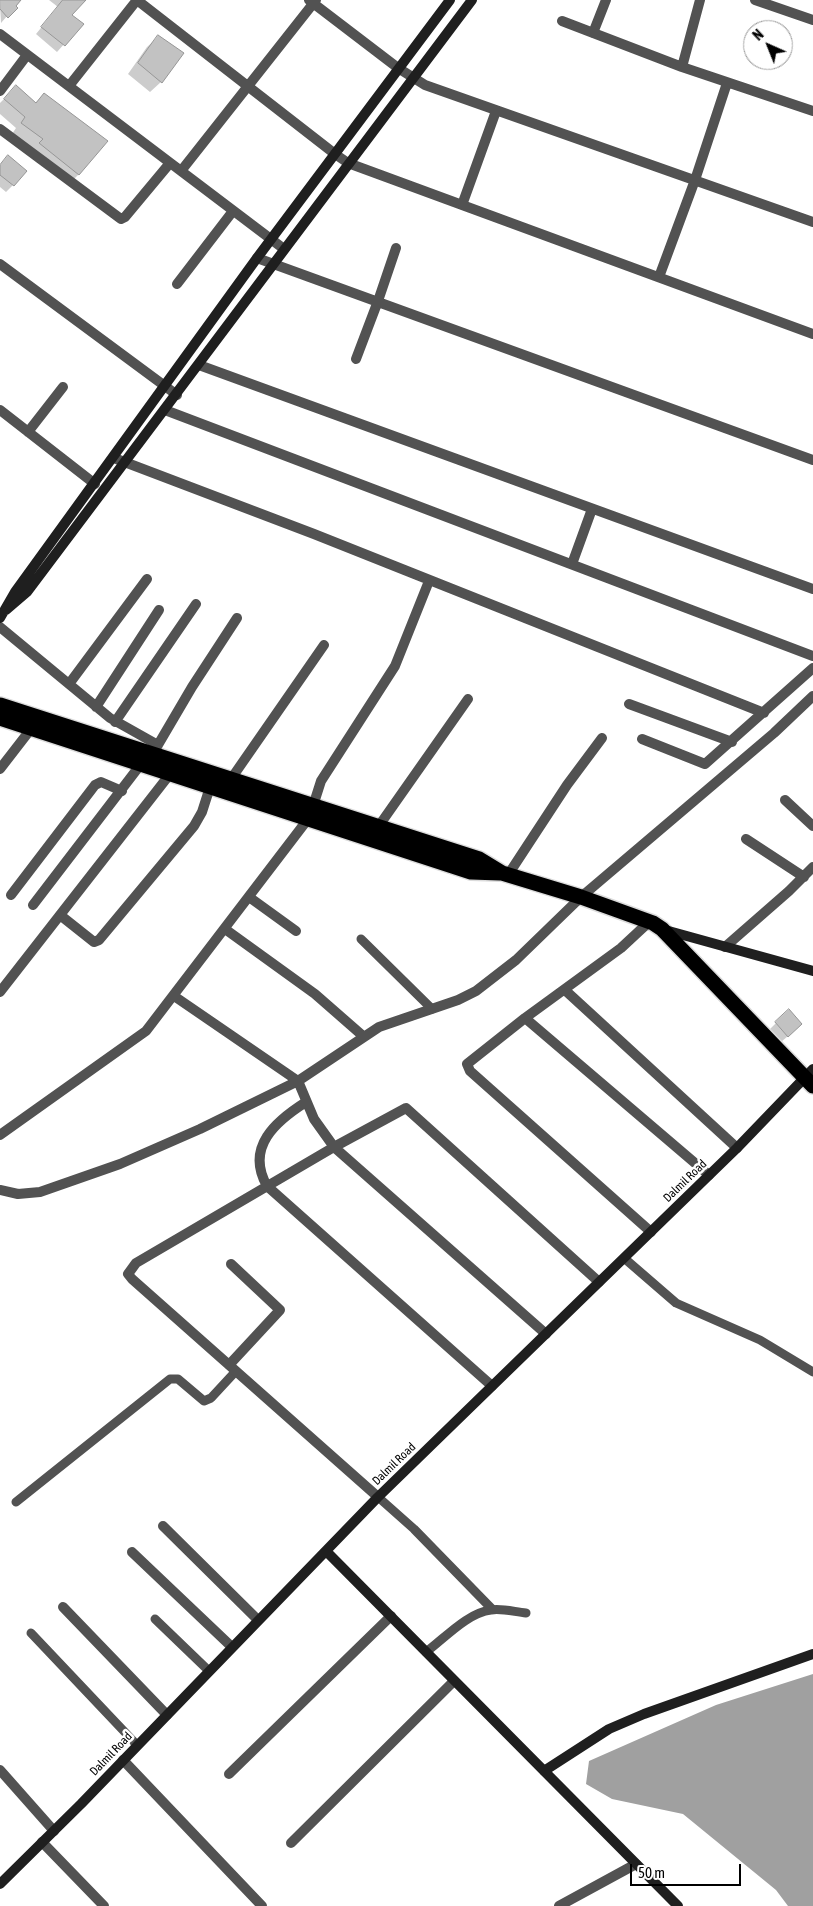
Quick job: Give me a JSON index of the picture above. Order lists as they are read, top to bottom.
{
  "streets": {
    "street": ["Dalmil Road"]
  },
  "scale_bar": "50 m",
  "north": "top left"
}
